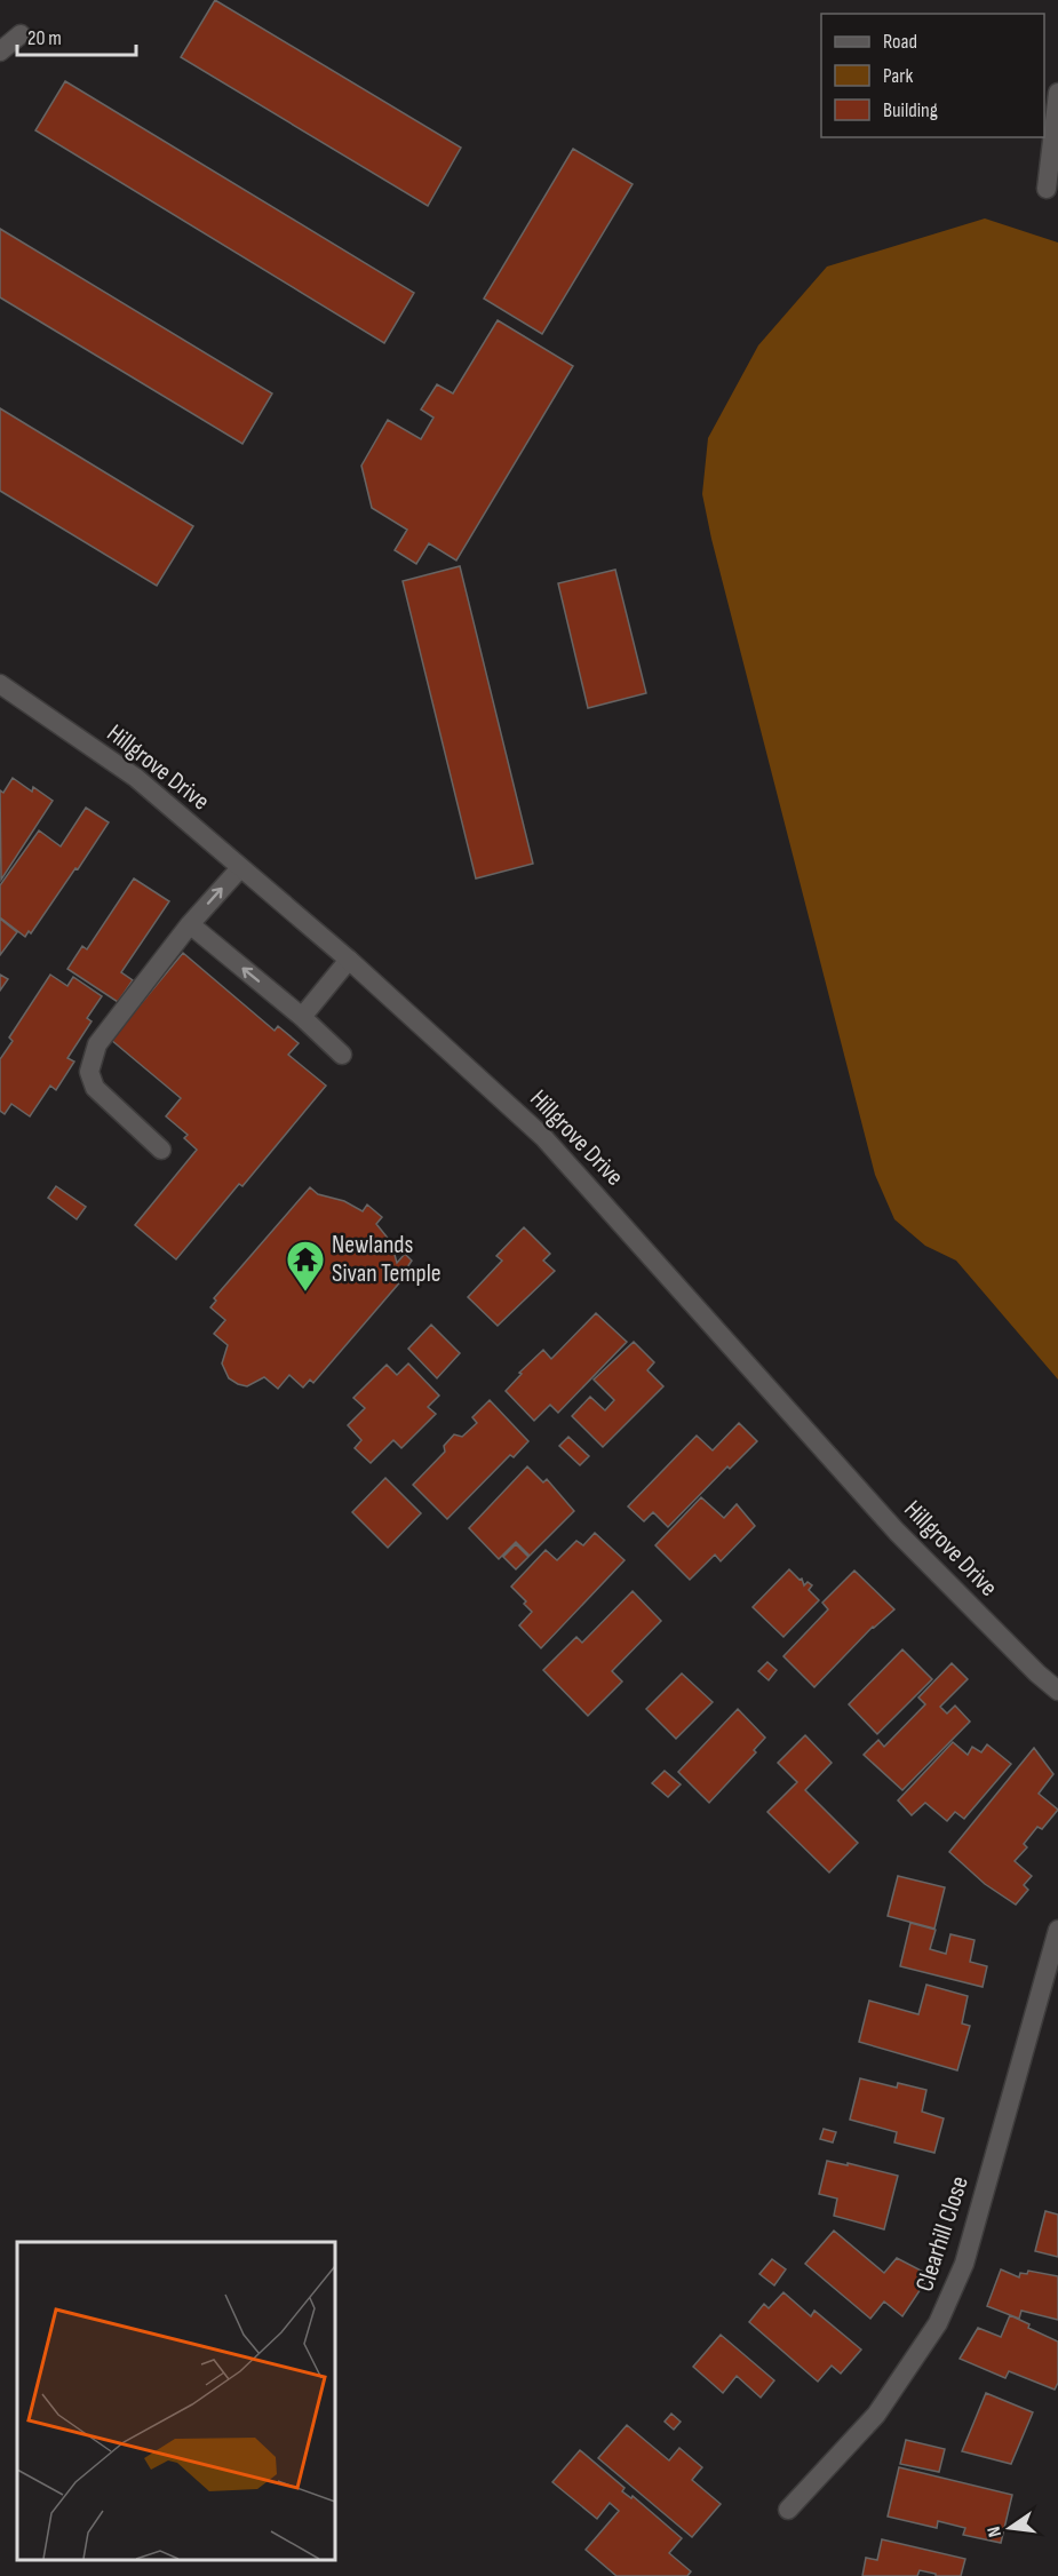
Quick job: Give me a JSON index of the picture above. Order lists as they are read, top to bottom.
{
  "streets": {
    "street": ["Hillgrove Drive", "Clearhill Close"]
  },
  "places": {
    "temple": ["Newlands Sivan Temple"]
  },
  "legend": ["Road", "Park", "Building"],
  "scale_bar": "20 m",
  "north": "left"
}
